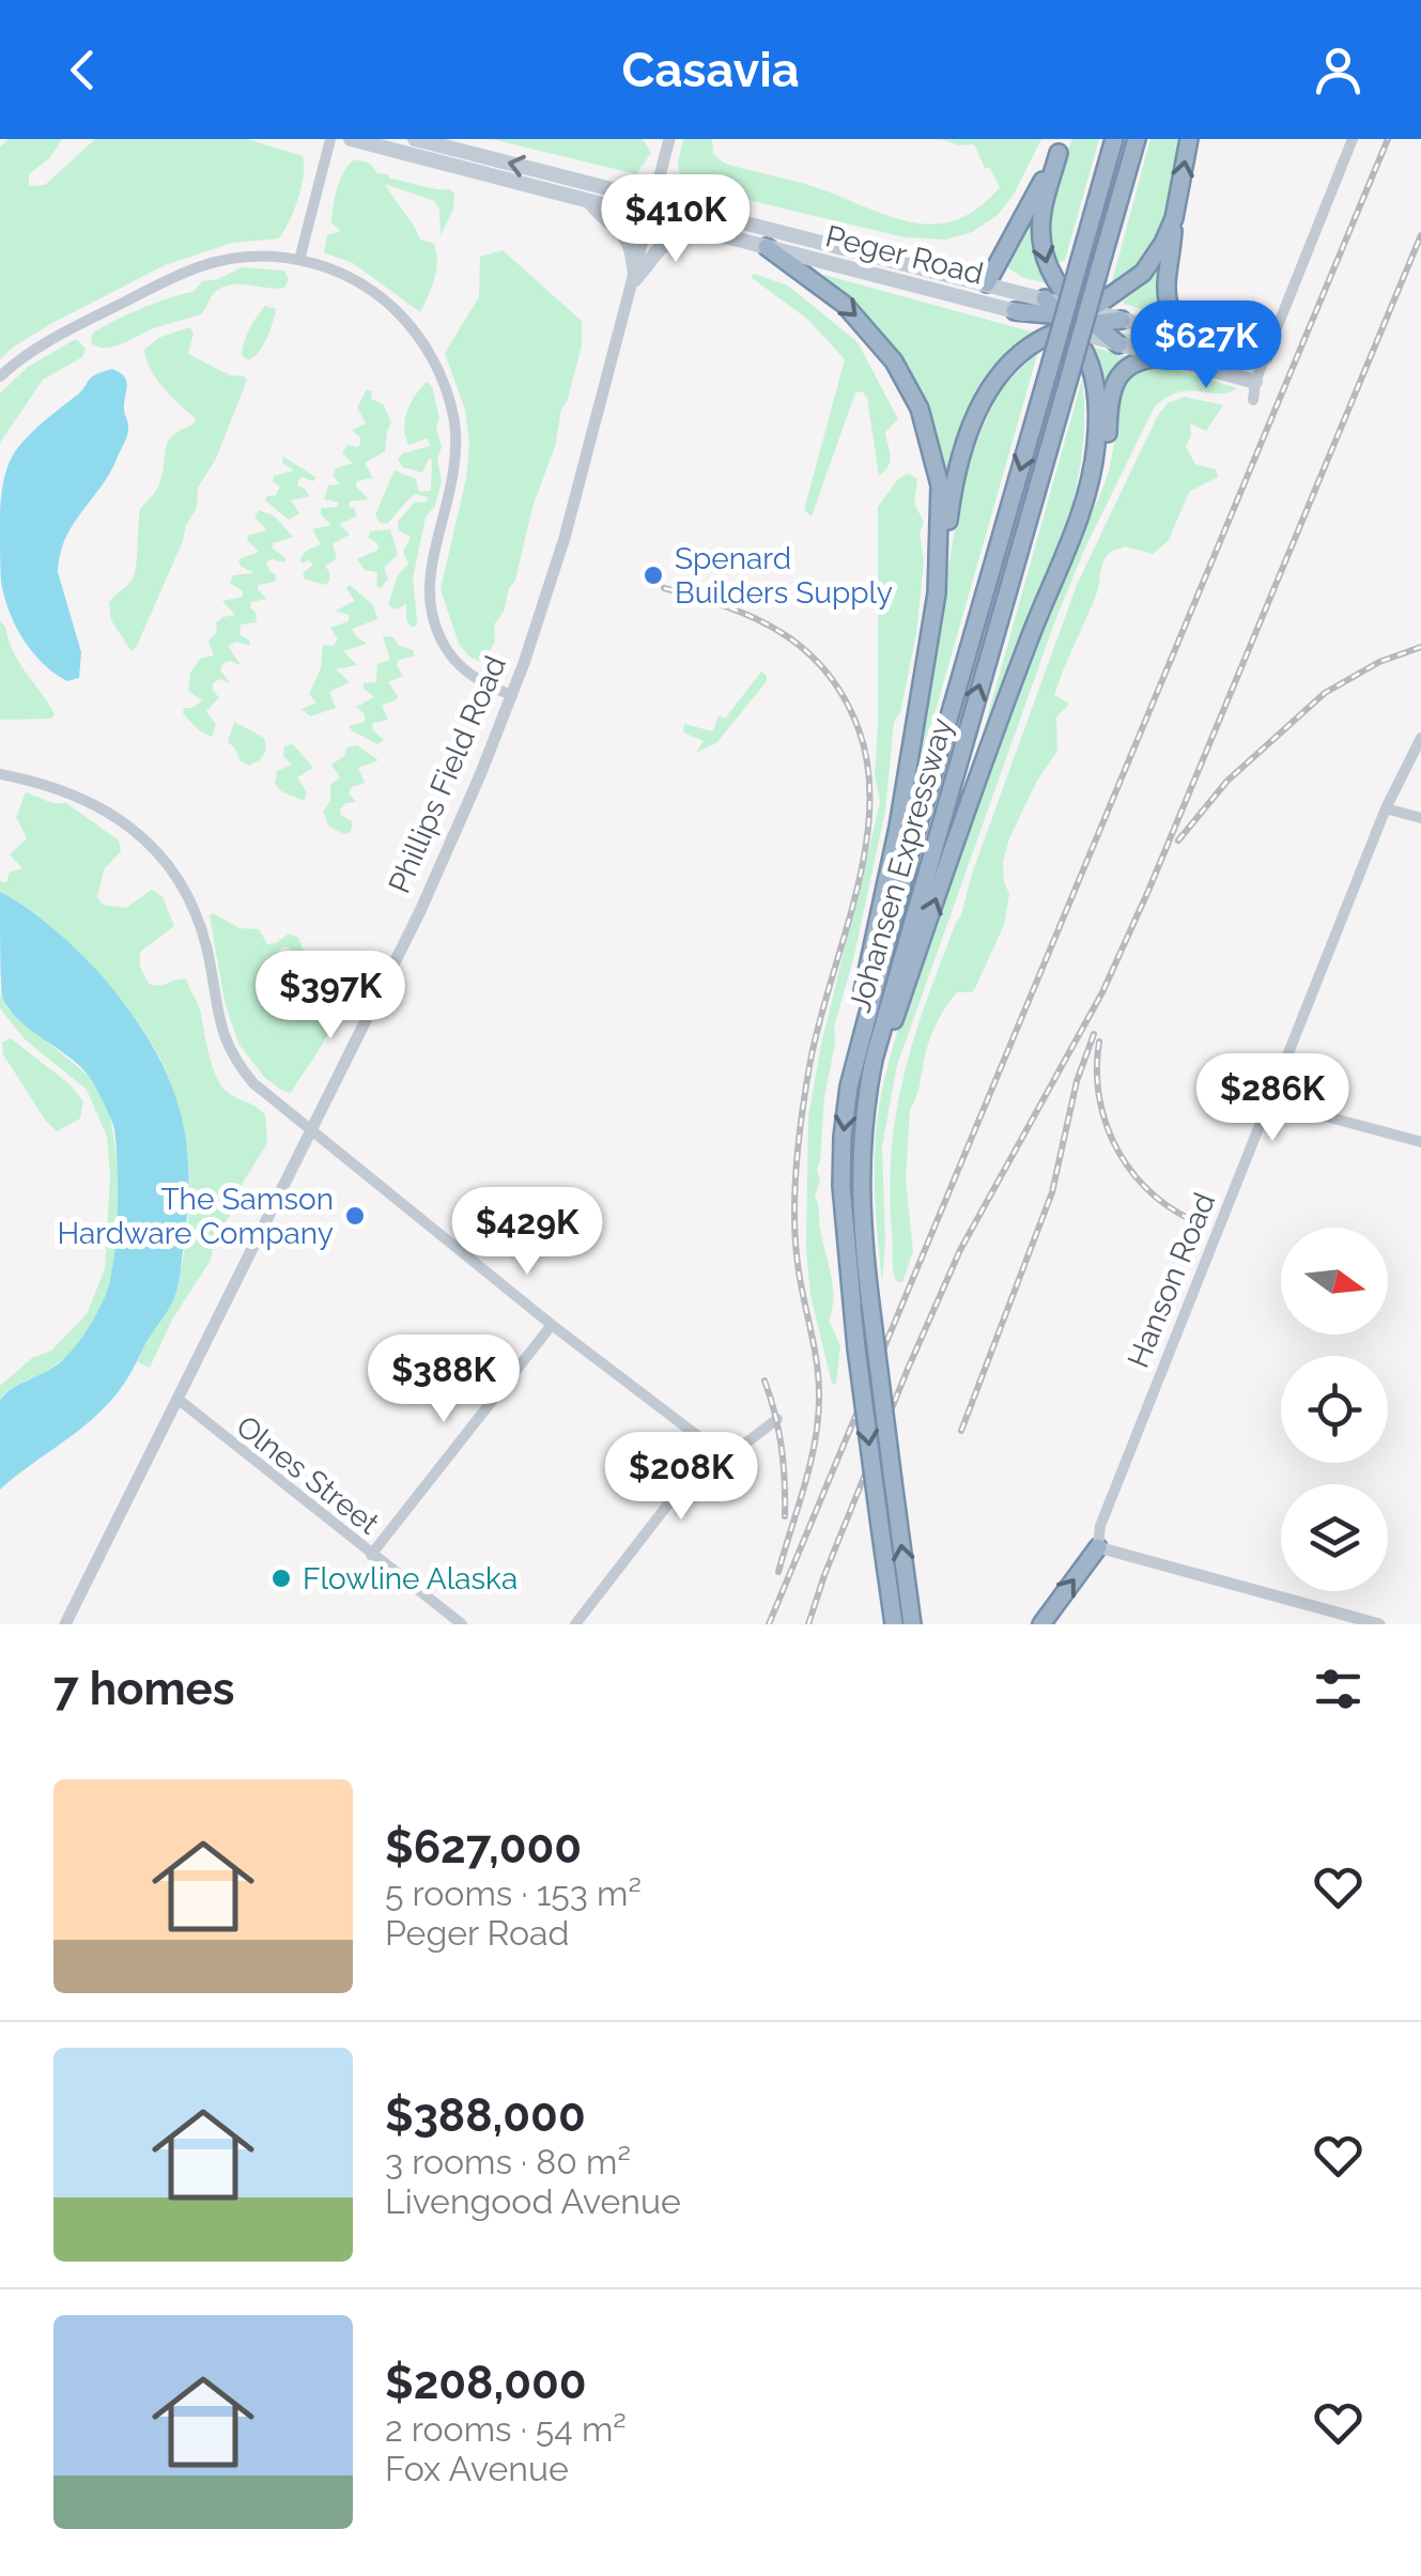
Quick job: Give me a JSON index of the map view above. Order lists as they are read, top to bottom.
{
  "streets": {
    "highway": ["Johansen Expressway"],
    "main road": ["Peger Road"],
    "street": ["Phillips Field Road", "Hanson Road", "Olnes Street"]
  },
  "crossings": [
    ["Peger Road", "Phillips Field Road"],
    ["Phillips Field Road", "Olnes Street"]
  ],
  "places": ["Spenard Builders Supply", "The Samson Hardware Company", "Flowline Alaska"],
  "north": "right",
  "page": {
    "header": "Casavia",
    "price": [
      "$410K",
      "$627K",
      "$397K",
      "$286K",
      "$429K",
      "$388K",
      "$208K"
    ],
    "heading": "7 homes",
    "list": [
      {
        "name": "$627,000",
        "note": "5 rooms · 153 m² · Peger Road"
      },
      {
        "name": "$388,000",
        "note": "3 rooms · 80 m² · Livengood Avenue"
      },
      {
        "name": "$208,000",
        "note": "2 rooms · 54 m² · Fox Avenue"
      }
    ]
  }
}
